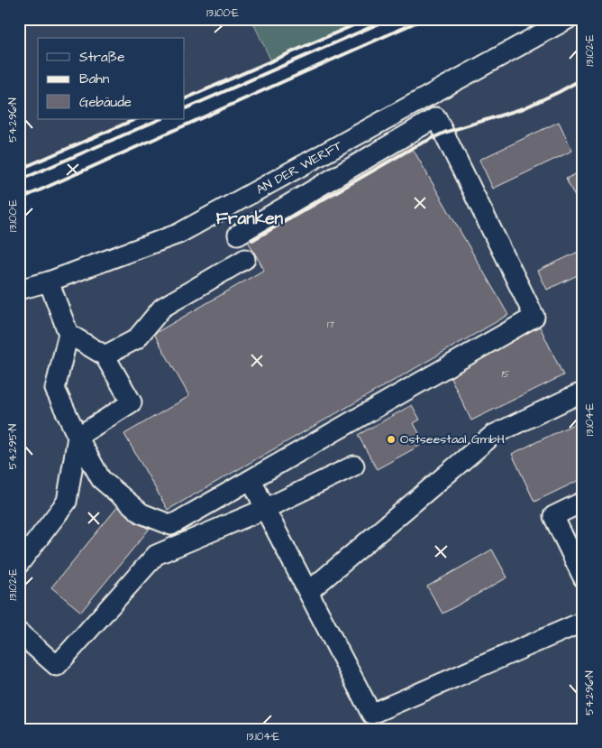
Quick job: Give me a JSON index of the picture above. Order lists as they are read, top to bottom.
{
  "streets": {
    "street": ["AN DER WERFT"]
  },
  "districts": ["Franken"],
  "places": ["Ostseestaal GmbH"],
  "house_numbers": ["17", "15"],
  "legend": ["Straße", "Bahn", "Gebäude"],
  "coordinates": [
    "13.100°E",
    "13.102°E",
    "54.296°N",
    "13.104°E",
    "54.295°N"
  ]
}
